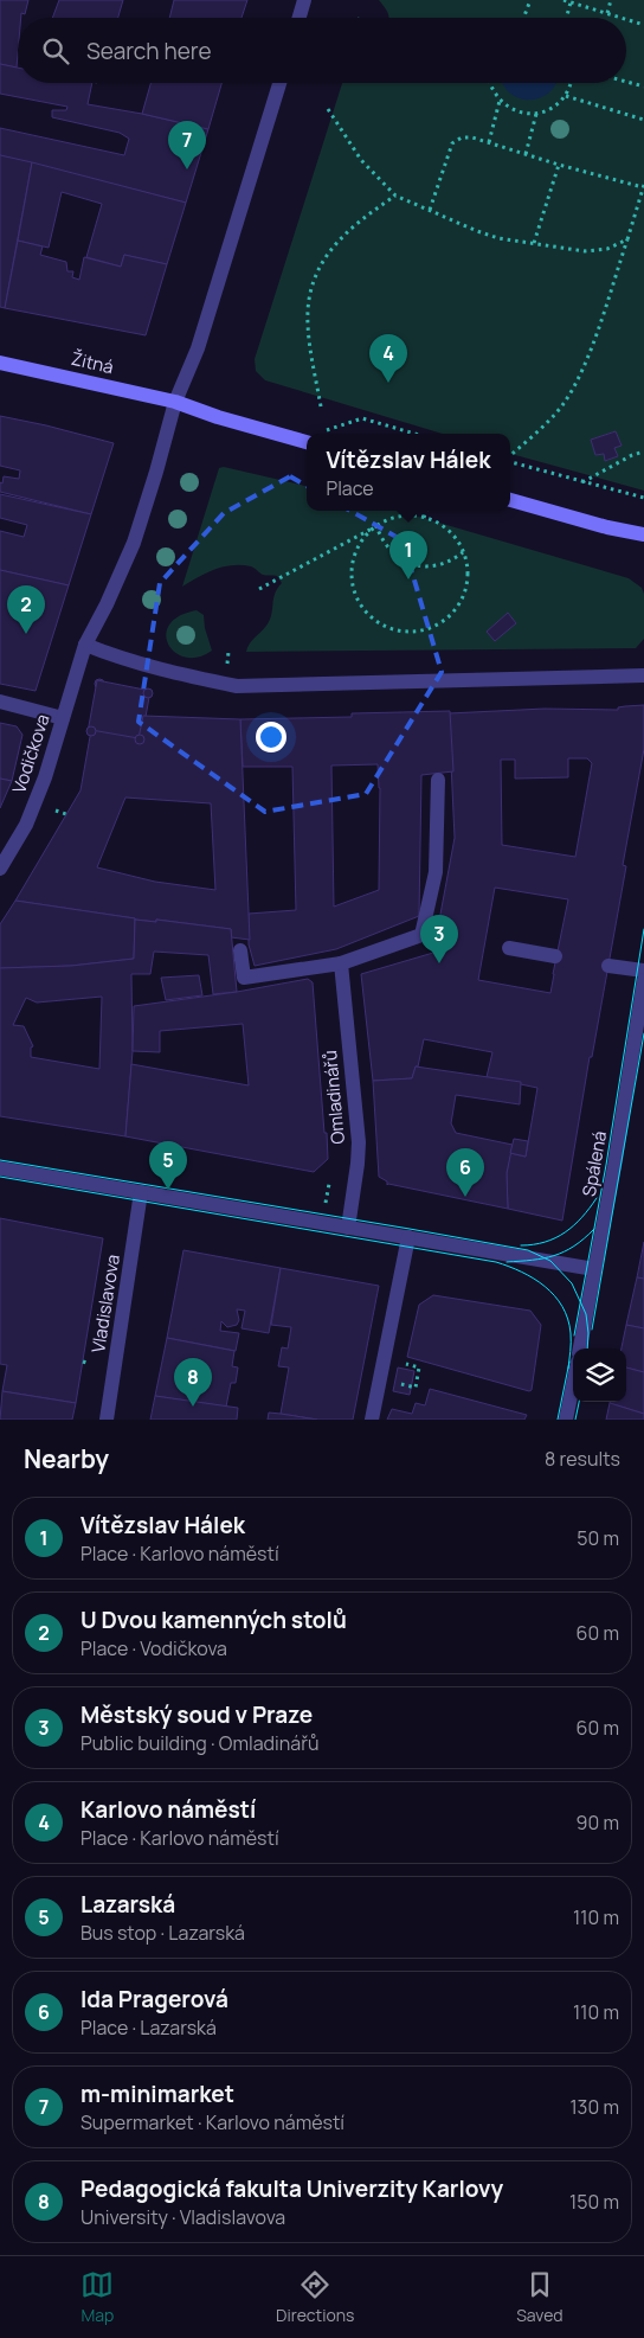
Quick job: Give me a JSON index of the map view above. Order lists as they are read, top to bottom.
{
  "streets": {
    "main road": ["Žitná"],
    "street": [
      "Vodičkova",
      "Omladinářů",
      "Spálená",
      "Vladislavova"
    ]
  },
  "crossings": [
    ["Žitná", "Vodičkova"]
  ],
  "page": {
    "search": "Search here",
    "pins": [
      "7",
      "4",
      "1",
      "2",
      "3",
      "5",
      "6",
      "8"
    ],
    "popup": ["Vítězslav Hálek", "Place"],
    "heading": ["Nearby", "8 results"],
    "list": [
      {
        "mark": "1",
        "name": "Vítězslav Hálek",
        "note": "Place · Karlovo náměstí",
        "value": "50 m"
      },
      {
        "mark": "2",
        "name": "U Dvou kamenných stolů",
        "note": "Place · Vodičkova",
        "value": "60 m"
      },
      {
        "mark": "3",
        "name": "Městský soud v Praze",
        "note": "Public building · Omladinářů",
        "value": "60 m"
      },
      {
        "mark": "4",
        "name": "Karlovo náměstí",
        "note": "Place · Karlovo náměstí",
        "value": "90 m"
      },
      {
        "mark": "5",
        "name": "Lazarská",
        "note": "Bus stop · Lazarská",
        "value": "110 m"
      },
      {
        "mark": "6",
        "name": "Ida Pragerová",
        "note": "Place · Lazarská",
        "value": "110 m"
      },
      {
        "mark": "7",
        "name": "m-minimarket",
        "note": "Supermarket · Karlovo náměstí",
        "value": "130 m"
      },
      {
        "mark": "8",
        "name": "Pedagogická fakulta Univerzity Karlovy",
        "note": "University · Vladislavova",
        "value": "150 m"
      }
    ],
    "nav": ["Map", "Directions", "Saved"]
  }
}
